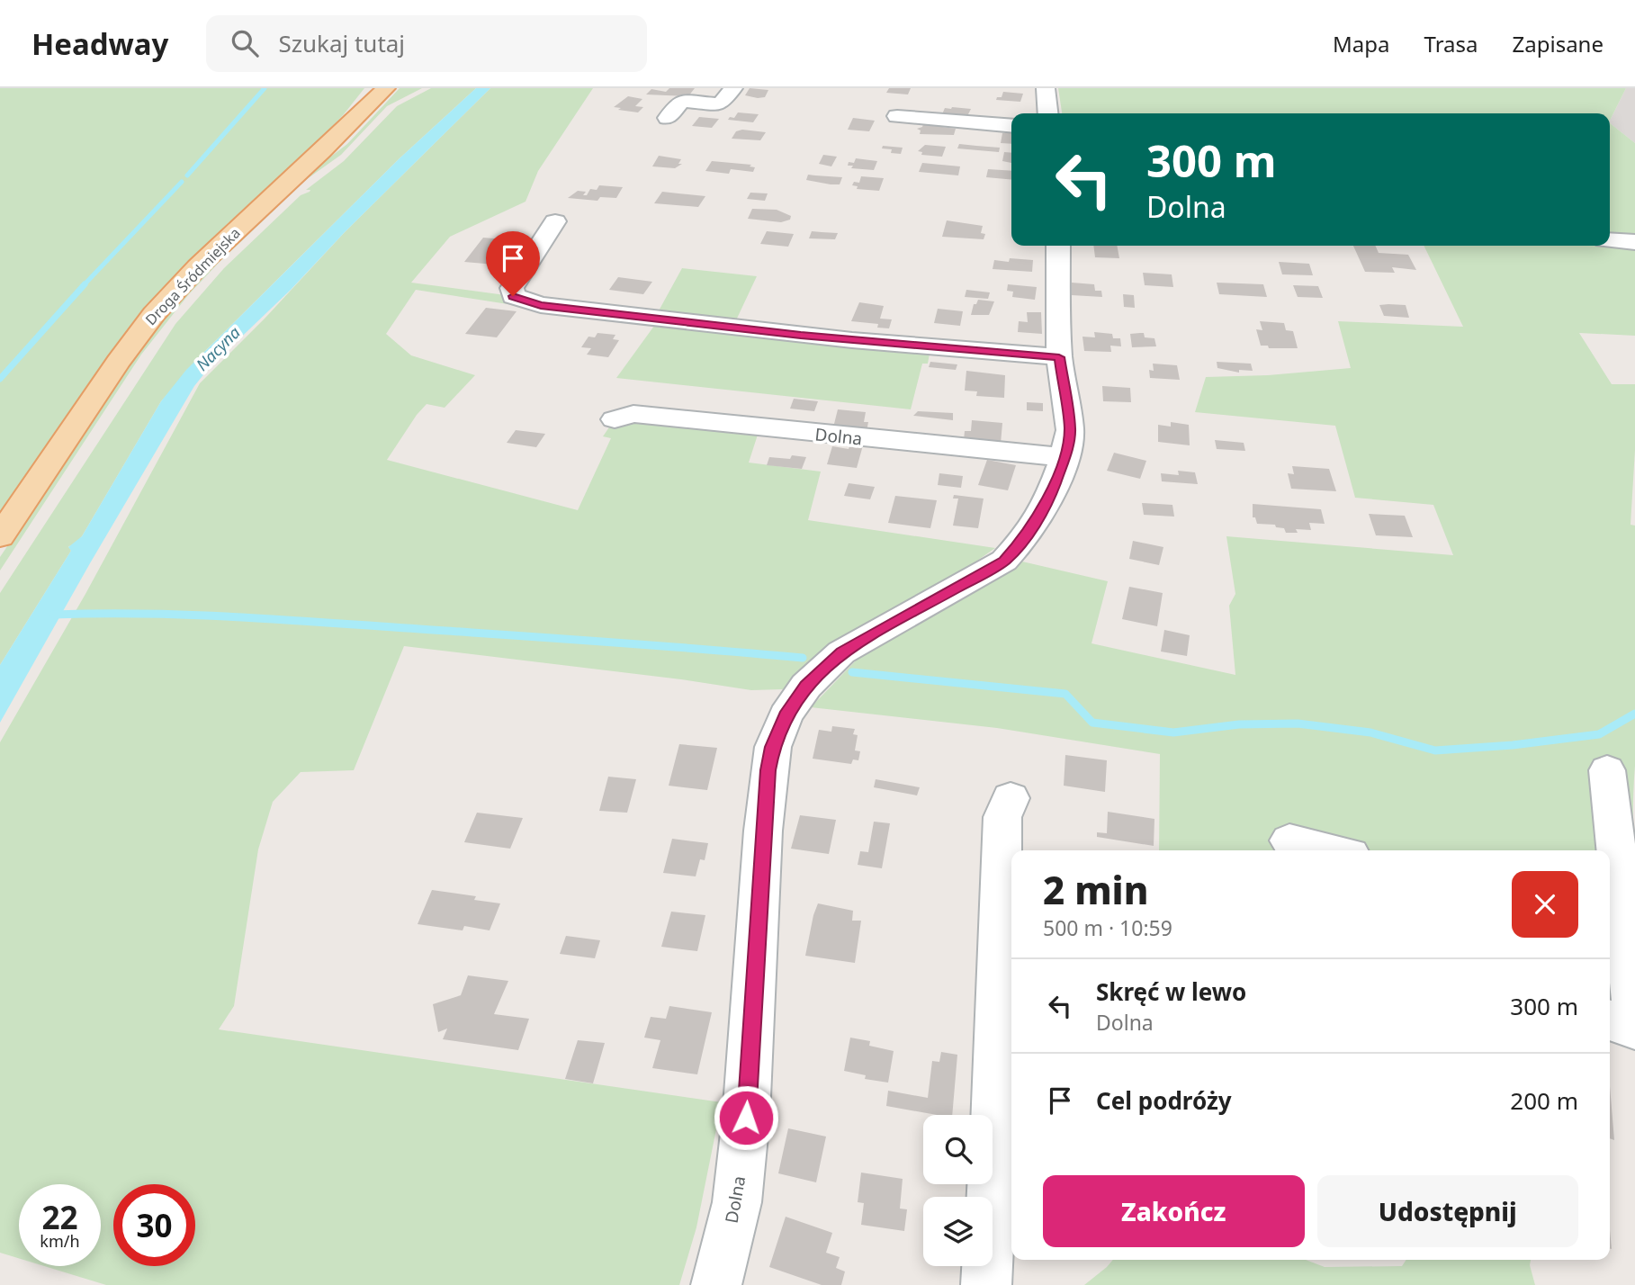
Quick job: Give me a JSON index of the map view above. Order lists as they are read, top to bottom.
{
  "streets": {
    "main road": ["Droga Śródmiejska"],
    "street": ["Dolna"]
  },
  "water": ["Nacyna"],
  "page": {
    "header": "Headway",
    "search": "Szukaj tutaj",
    "nav": ["Mapa", "Trasa", "Zapisane"],
    "turn": ["300 m", "Dolna"],
    "heading": ["2 min", "500 m · 10:59"],
    "list": [
      {
        "name": "Skręć w lewo",
        "note": "Dolna",
        "value": "300 m"
      },
      {
        "name": "Cel podróży",
        "value": "200 m"
      }
    ],
    "buttons": ["Zakończ", "Udostępnij"],
    "speed": "22 km/h",
    "limit": "30"
  }
}
